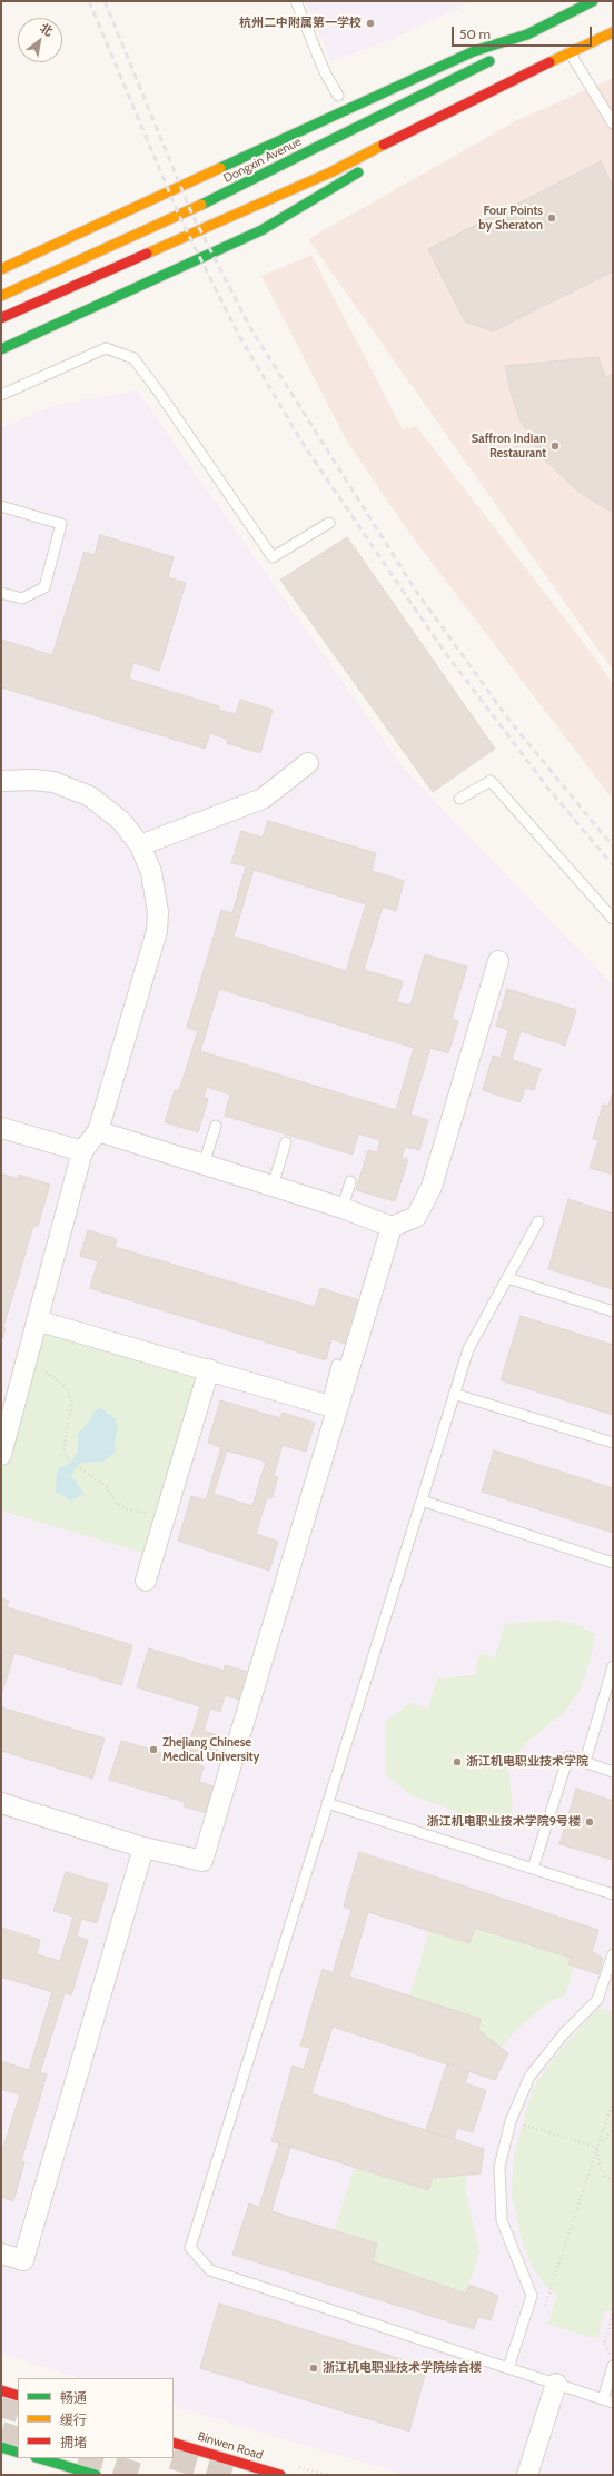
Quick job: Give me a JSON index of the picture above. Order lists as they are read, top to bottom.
{
  "streets": {
    "main road": ["Dongxin Avenue", "Binwen Road"]
  },
  "places": [
    "杭州二中附属第一学校",
    "Four Points by Sheraton",
    "Saffron Indian Restaurant",
    "Zhejiang Chinese Medical University",
    "浙江机电职业技术学院",
    "浙江机电职业技术学院9号楼",
    "浙江机电职业技术学院综合楼"
  ],
  "legend": ["畅通", "缓行", "拥堵"],
  "scale_bar": "50 m",
  "north": "top right"
}
